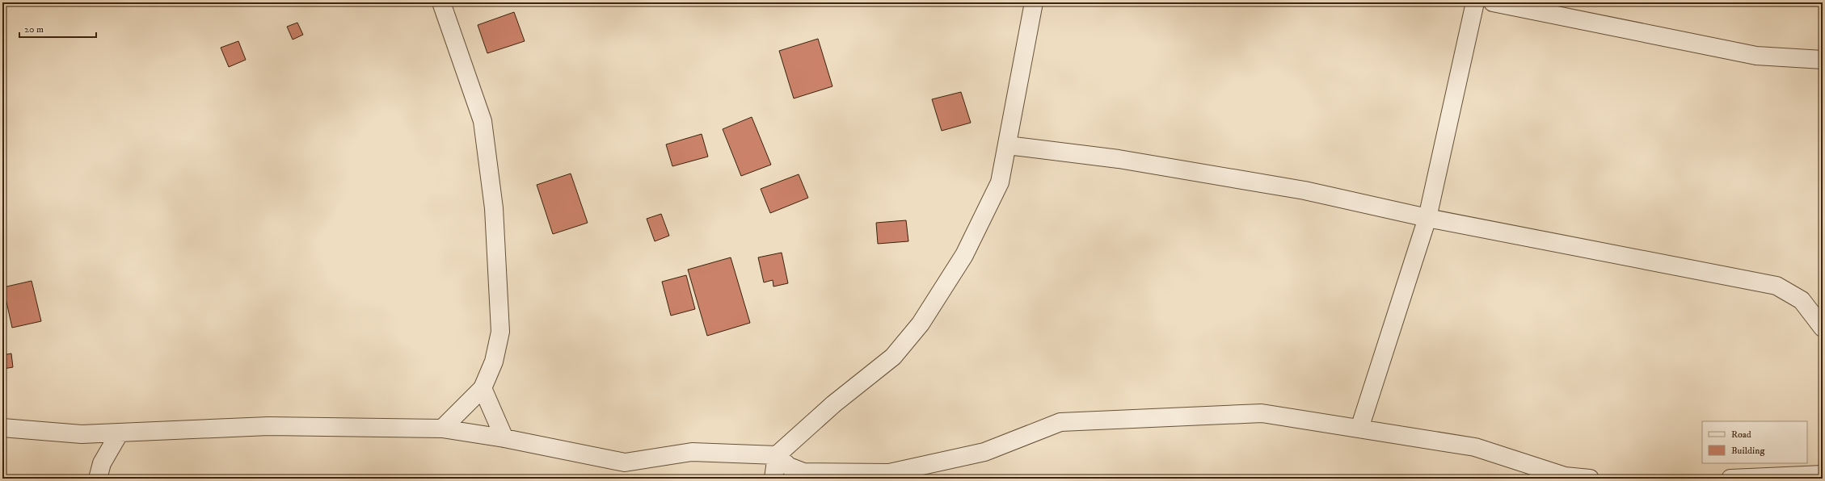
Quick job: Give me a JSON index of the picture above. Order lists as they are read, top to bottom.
{
  "legend": ["Road", "Building"],
  "scale_bar": "20 m"
}
